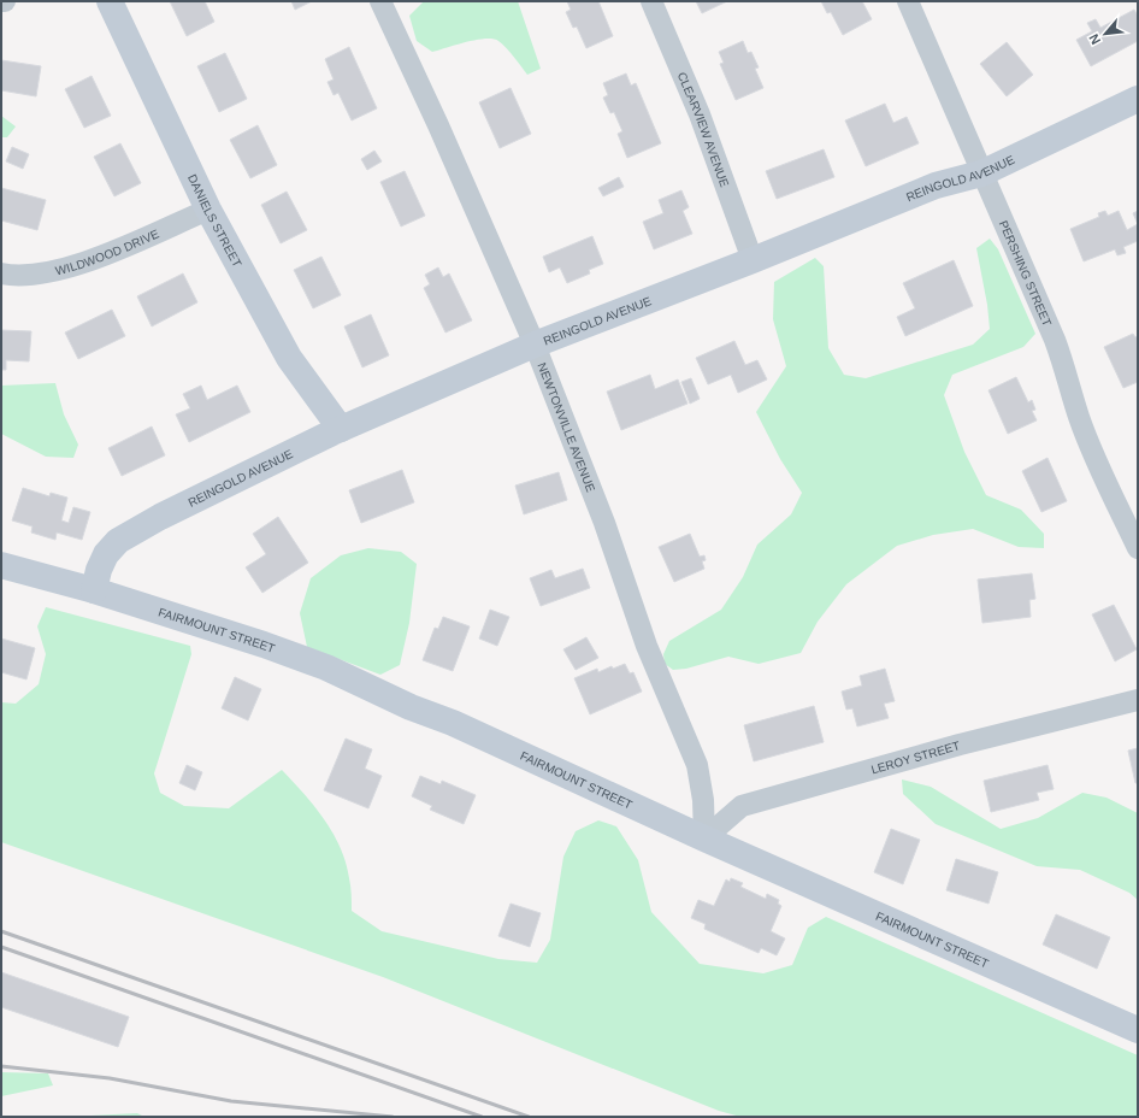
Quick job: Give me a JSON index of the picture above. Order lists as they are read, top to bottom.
{
  "streets": {
    "street": [
      "CLEARVIEW AVENUE",
      "REINGOLD AVENUE",
      "DANIELS STREET",
      "WILDWOOD DRIVE",
      "PERSHING STREET",
      "NEWTONVILLE AVENUE",
      "FAIRMOUNT STREET",
      "LEROY STREET"
    ]
  },
  "crossings": [
    ["CLEARVIEW AVENUE", "REINGOLD AVENUE"],
    ["REINGOLD AVENUE", "DANIELS STREET"],
    ["REINGOLD AVENUE", "PERSHING STREET"],
    ["REINGOLD AVENUE", "NEWTONVILLE AVENUE"],
    ["REINGOLD AVENUE", "FAIRMOUNT STREET"],
    ["DANIELS STREET", "WILDWOOD DRIVE"],
    ["NEWTONVILLE AVENUE", "FAIRMOUNT STREET"],
    ["NEWTONVILLE AVENUE", "LEROY STREET"],
    ["FAIRMOUNT STREET", "LEROY STREET"]
  ],
  "north": "bottom left"
}
